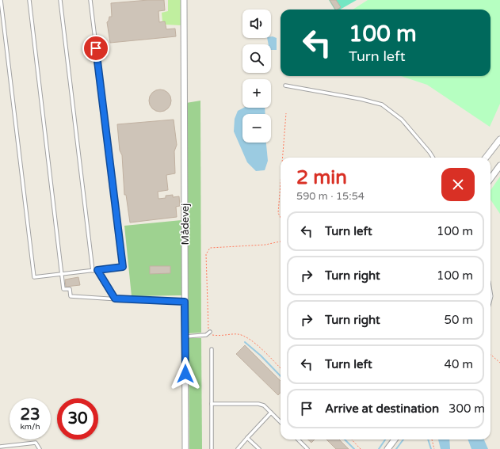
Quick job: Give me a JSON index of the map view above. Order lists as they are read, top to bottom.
{
  "streets": {
    "street": ["Mådevej"]
  },
  "page": {
    "map_buttons": ["+", "−"],
    "turn": ["100 m", "Turn left"],
    "heading": ["2 min", "590 m · 15:54"],
    "list": [
      {
        "name": "Turn left",
        "value": "100 m"
      },
      {
        "name": "Turn right",
        "value": "100 m"
      },
      {
        "name": "Turn right",
        "value": "50 m"
      },
      {
        "name": "Turn left",
        "value": "40 m"
      },
      {
        "name": "Arrive at destination",
        "value": "300 m"
      }
    ],
    "speed": "23 km/h",
    "limit": "30"
  }
}
